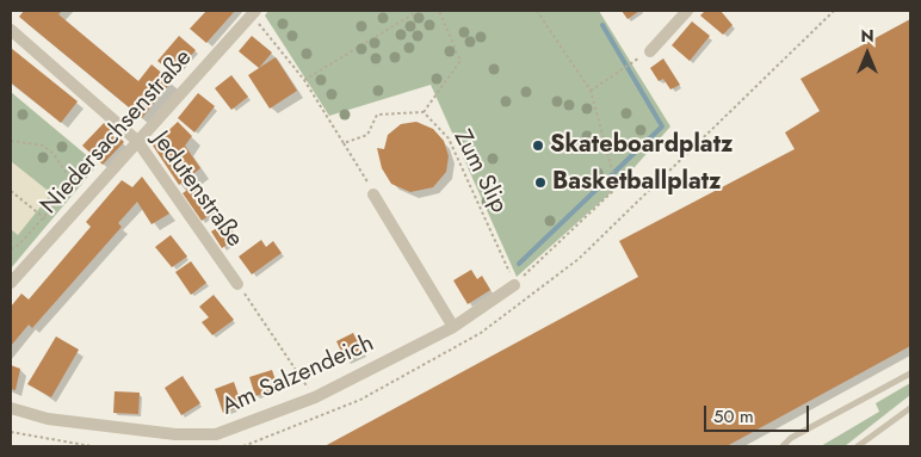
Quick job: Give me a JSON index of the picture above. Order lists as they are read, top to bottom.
{
  "streets": {
    "street": ["Niedersachsenstraße", "Jedutenstraße", "Am Salzendeich"],
    "path": ["Zum Slip"]
  },
  "crossings": [
    ["Niedersachsenstraße", "Jedutenstraße"],
    ["Zum Slip", "Am Salzendeich"]
  ],
  "places": ["Skateboardplatz", "Basketballplatz"],
  "scale_bar": "50 m",
  "north": "top"
}
